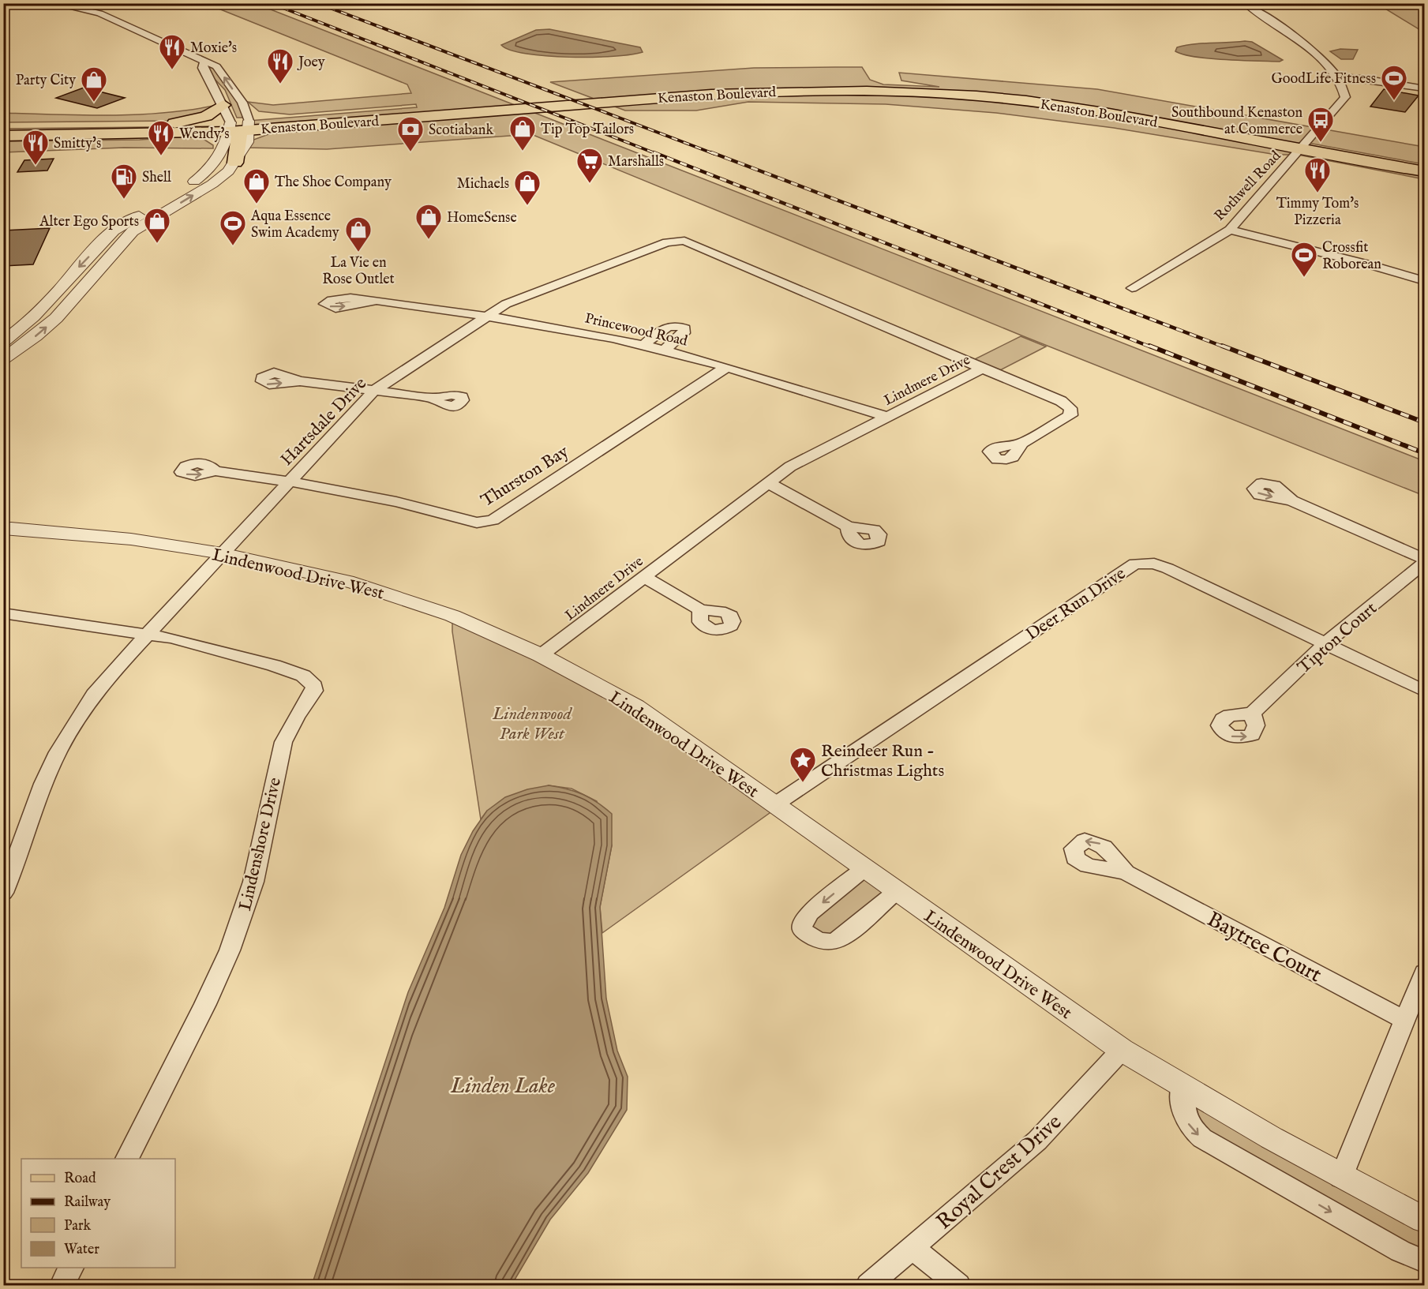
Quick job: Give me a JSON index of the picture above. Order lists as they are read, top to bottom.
{
  "streets": {
    "main road": ["Kenaston Boulevard"],
    "street": [
      "Rothwell Road",
      "Princewood Road",
      "Lindmere Drive",
      "Hartsdale Drive",
      "Thurston Bay",
      "Lindenwood Drive West",
      "Deer Run Drive",
      "Tipton Court",
      "Lindenshore Drive",
      "Baytree Court",
      "Royal Crest Drive"
    ]
  },
  "crossings": [
    ["Kenaston Boulevard", "Rothwell Road"],
    ["Princewood Road", "Lindmere Drive"],
    ["Princewood Road", "Hartsdale Drive"],
    ["Princewood Road", "Thurston Bay"],
    ["Lindmere Drive", "Hartsdale Drive"],
    ["Lindmere Drive", "Lindenwood Drive West"],
    ["Hartsdale Drive", "Thurston Bay"],
    ["Hartsdale Drive", "Lindenwood Drive West"],
    ["Lindenwood Drive West", "Deer Run Drive"],
    ["Lindenwood Drive West", "Royal Crest Drive"],
    ["Deer Run Drive", "Tipton Court"]
  ],
  "water": ["Linden Lake"],
  "parks": ["Lindenwood Park West"],
  "places": {
    "restaurant": [
      "Moxie's",
      "Joey",
      "Wendy's",
      "Smitty's",
      "Timmy Tom's Pizzeria"
    ],
    "sports": ["GoodLife Fitness", "Aqua Essence Swim Academy", "Crossfit Roborean"],
    "shop": [
      "Party City",
      "Tip Top Tailors",
      "The Shoe Company",
      "Michaels",
      "HomeSense",
      "Alter Ego Sports",
      "La Vie en Rose Outlet"
    ],
    "bus stop": ["Southbound Kenaston at Commerce"],
    "bank": ["Scotiabank"],
    "supermarket": ["Marshalls"],
    "fuel station": ["Shell"],
    "place": ["Reindeer Run - Christmas Lights"]
  },
  "legend": [
    "Road",
    "Railway",
    "Park",
    "Water"
  ]
}
